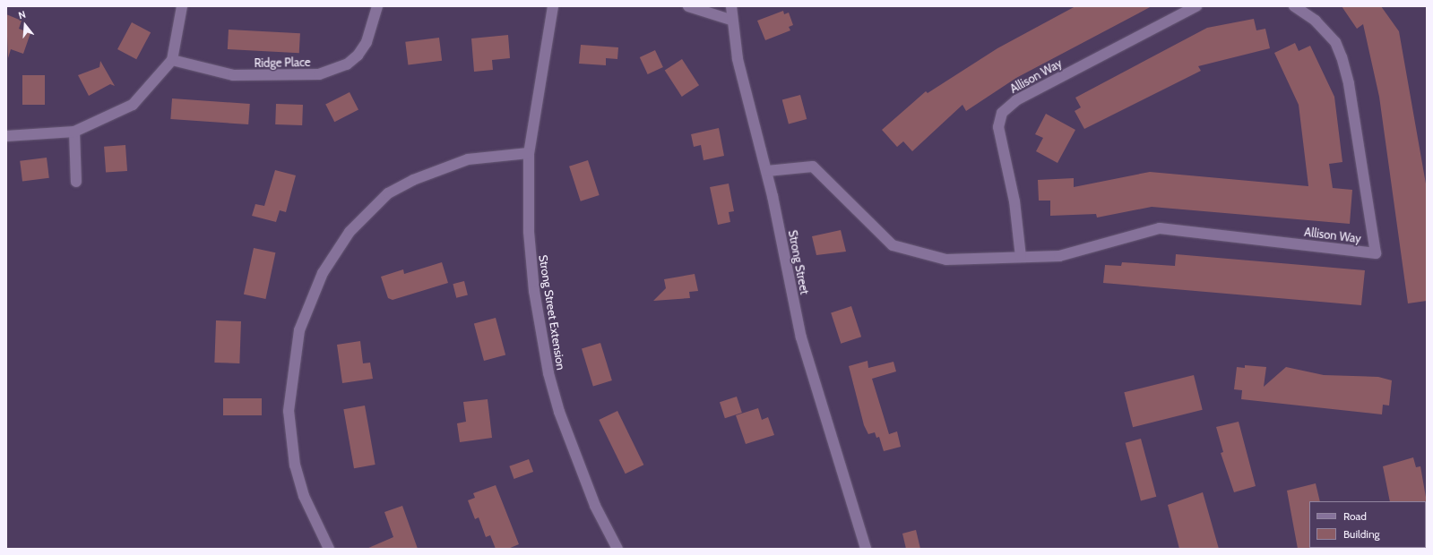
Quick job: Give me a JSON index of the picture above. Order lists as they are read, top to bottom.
{
  "streets": {
    "street": [
      "Ridge Place",
      "Allison Way",
      "Strong Street",
      "Strong Street Extension"
    ]
  },
  "crossings": [
    ["Allison Way", "Strong Street"]
  ],
  "legend": ["Road", "Building"],
  "north": "top"
}
